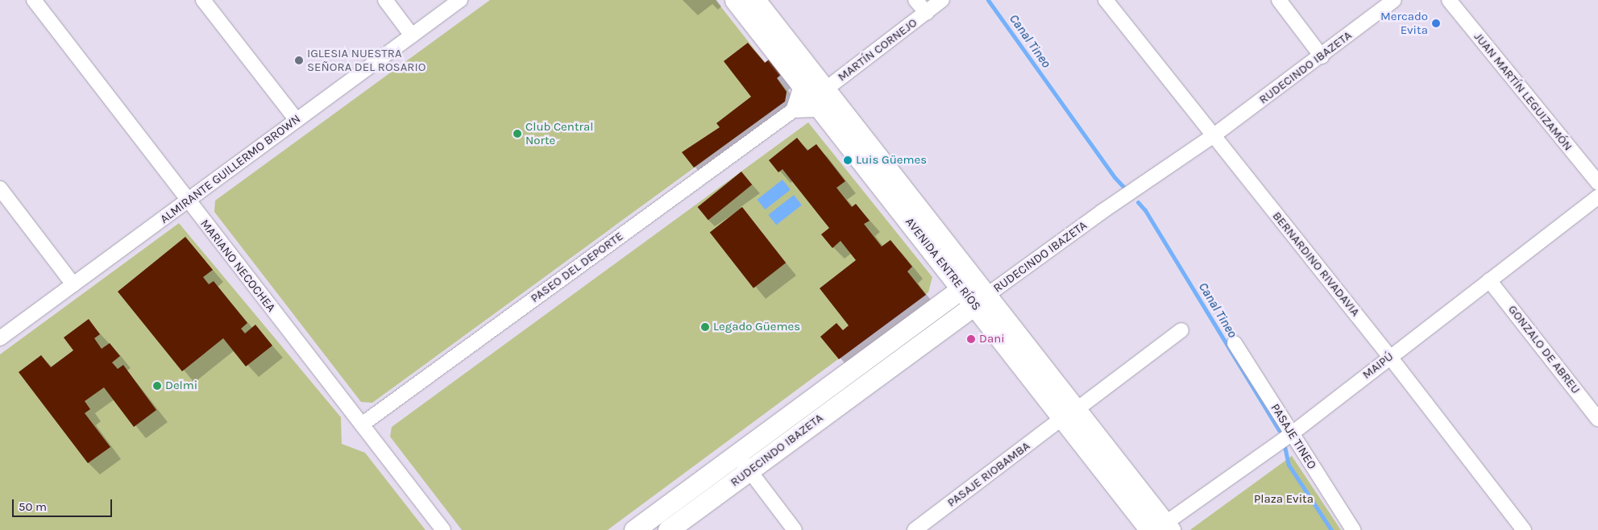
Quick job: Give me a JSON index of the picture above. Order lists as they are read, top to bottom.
{
  "streets": {
    "main road": ["RUDECINDO IBAZETA", "AVENIDA ENTRE RÍOS"],
    "street": [
      "MARTÍN CORNEJO",
      "JUAN MARTÍN LEGUIZAMÓN",
      "ALMIRANTE GUILLERMO BROWN",
      "BERNARDINO RIVADAVIA",
      "MARIANO NECOCHEA",
      "PASEO DEL DEPORTE",
      "GONZALO DE ABREU",
      "MAIPÚ",
      "PASAJE TINEO",
      "PASAJE RIOBAMBA"
    ]
  },
  "crossings": [
    ["MARTÍN CORNEJO", "AVENIDA ENTRE RÍOS"],
    ["RUDECINDO IBAZETA", "AVENIDA ENTRE RÍOS"],
    ["RUDECINDO IBAZETA", "BERNARDINO RIVADAVIA"],
    ["ALMIRANTE GUILLERMO BROWN", "MARIANO NECOCHEA"],
    ["AVENIDA ENTRE RÍOS", "MAIPÚ"],
    ["AVENIDA ENTRE RÍOS", "PASAJE RIOBAMBA"],
    ["BERNARDINO RIVADAVIA", "MAIPÚ"],
    ["MARIANO NECOCHEA", "PASEO DEL DEPORTE"],
    ["GONZALO DE ABREU", "MAIPÚ"],
    ["MAIPÚ", "PASAJE TINEO"]
  ],
  "water": ["Canal Tineo"],
  "parks": ["Plaza Evita"],
  "places": [
    "Mercado Evita",
    "IGLESIA NUESTRA SEÑORA DEL ROSARIO",
    "Club Central Norte",
    "Luis Güemes",
    "Legado Güemes",
    "Dani",
    "Delmi"
  ],
  "scale_bar": "50 m"
}
